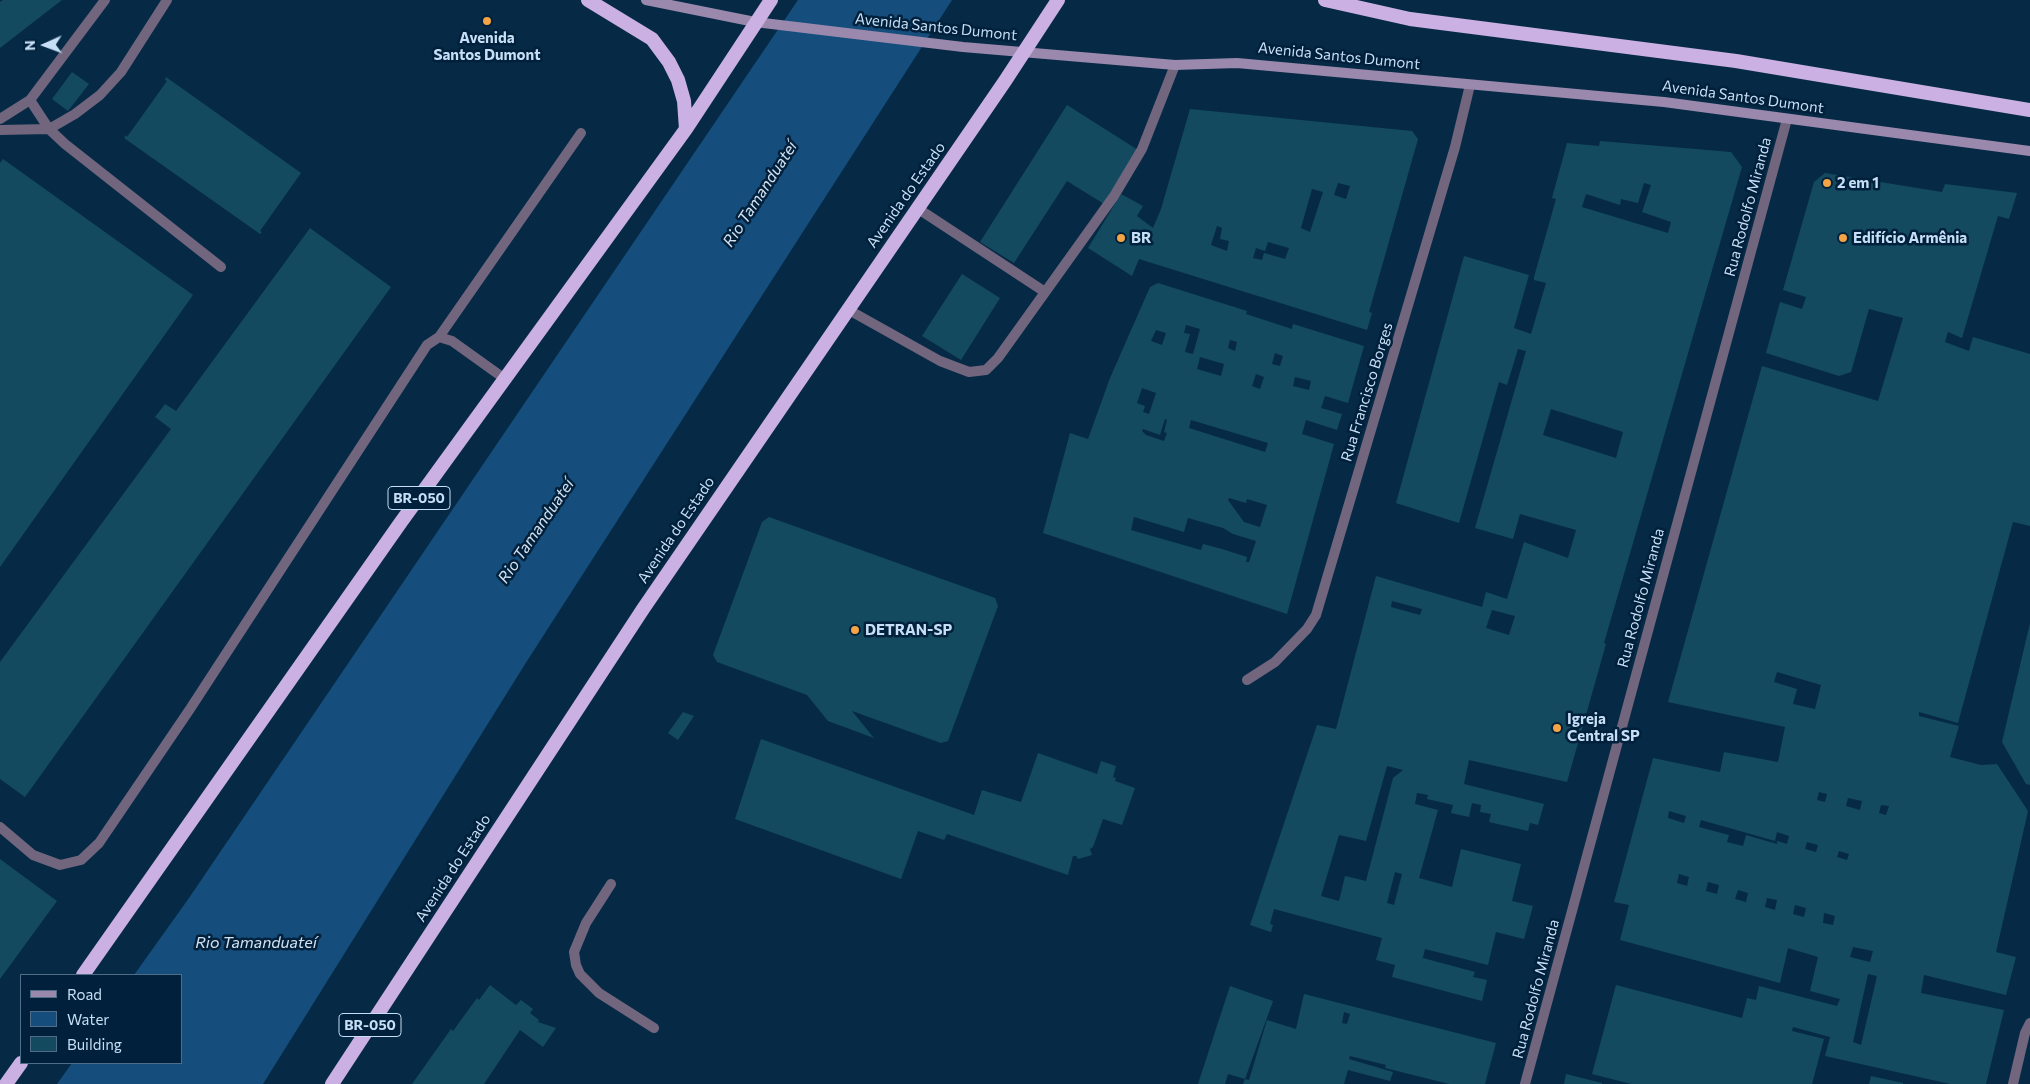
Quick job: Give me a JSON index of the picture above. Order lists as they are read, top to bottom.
{
  "streets": {
    "highway": ["Avenida do Estado", "BR-050"],
    "main road": ["Avenida Santos Dumont"],
    "street": ["Rua Rodolfo Miranda", "Rua Francisco Borges"]
  },
  "crossings": [
    ["Avenida Santos Dumont", "Avenida do Estado"],
    ["Avenida Santos Dumont", "Rua Rodolfo Miranda"],
    ["Avenida Santos Dumont", "Rua Francisco Borges"],
    ["Avenida Santos Dumont", "BR-050"]
  ],
  "water": ["Rio Tamanduateí"],
  "places": [
    "Avenida Santos Dumont",
    "2 em 1",
    "BR",
    "Edifício Armênia",
    "DETRAN-SP",
    "Igreja Central SP"
  ],
  "legend": ["Road", "Water", "Building"],
  "north": "left"
}
